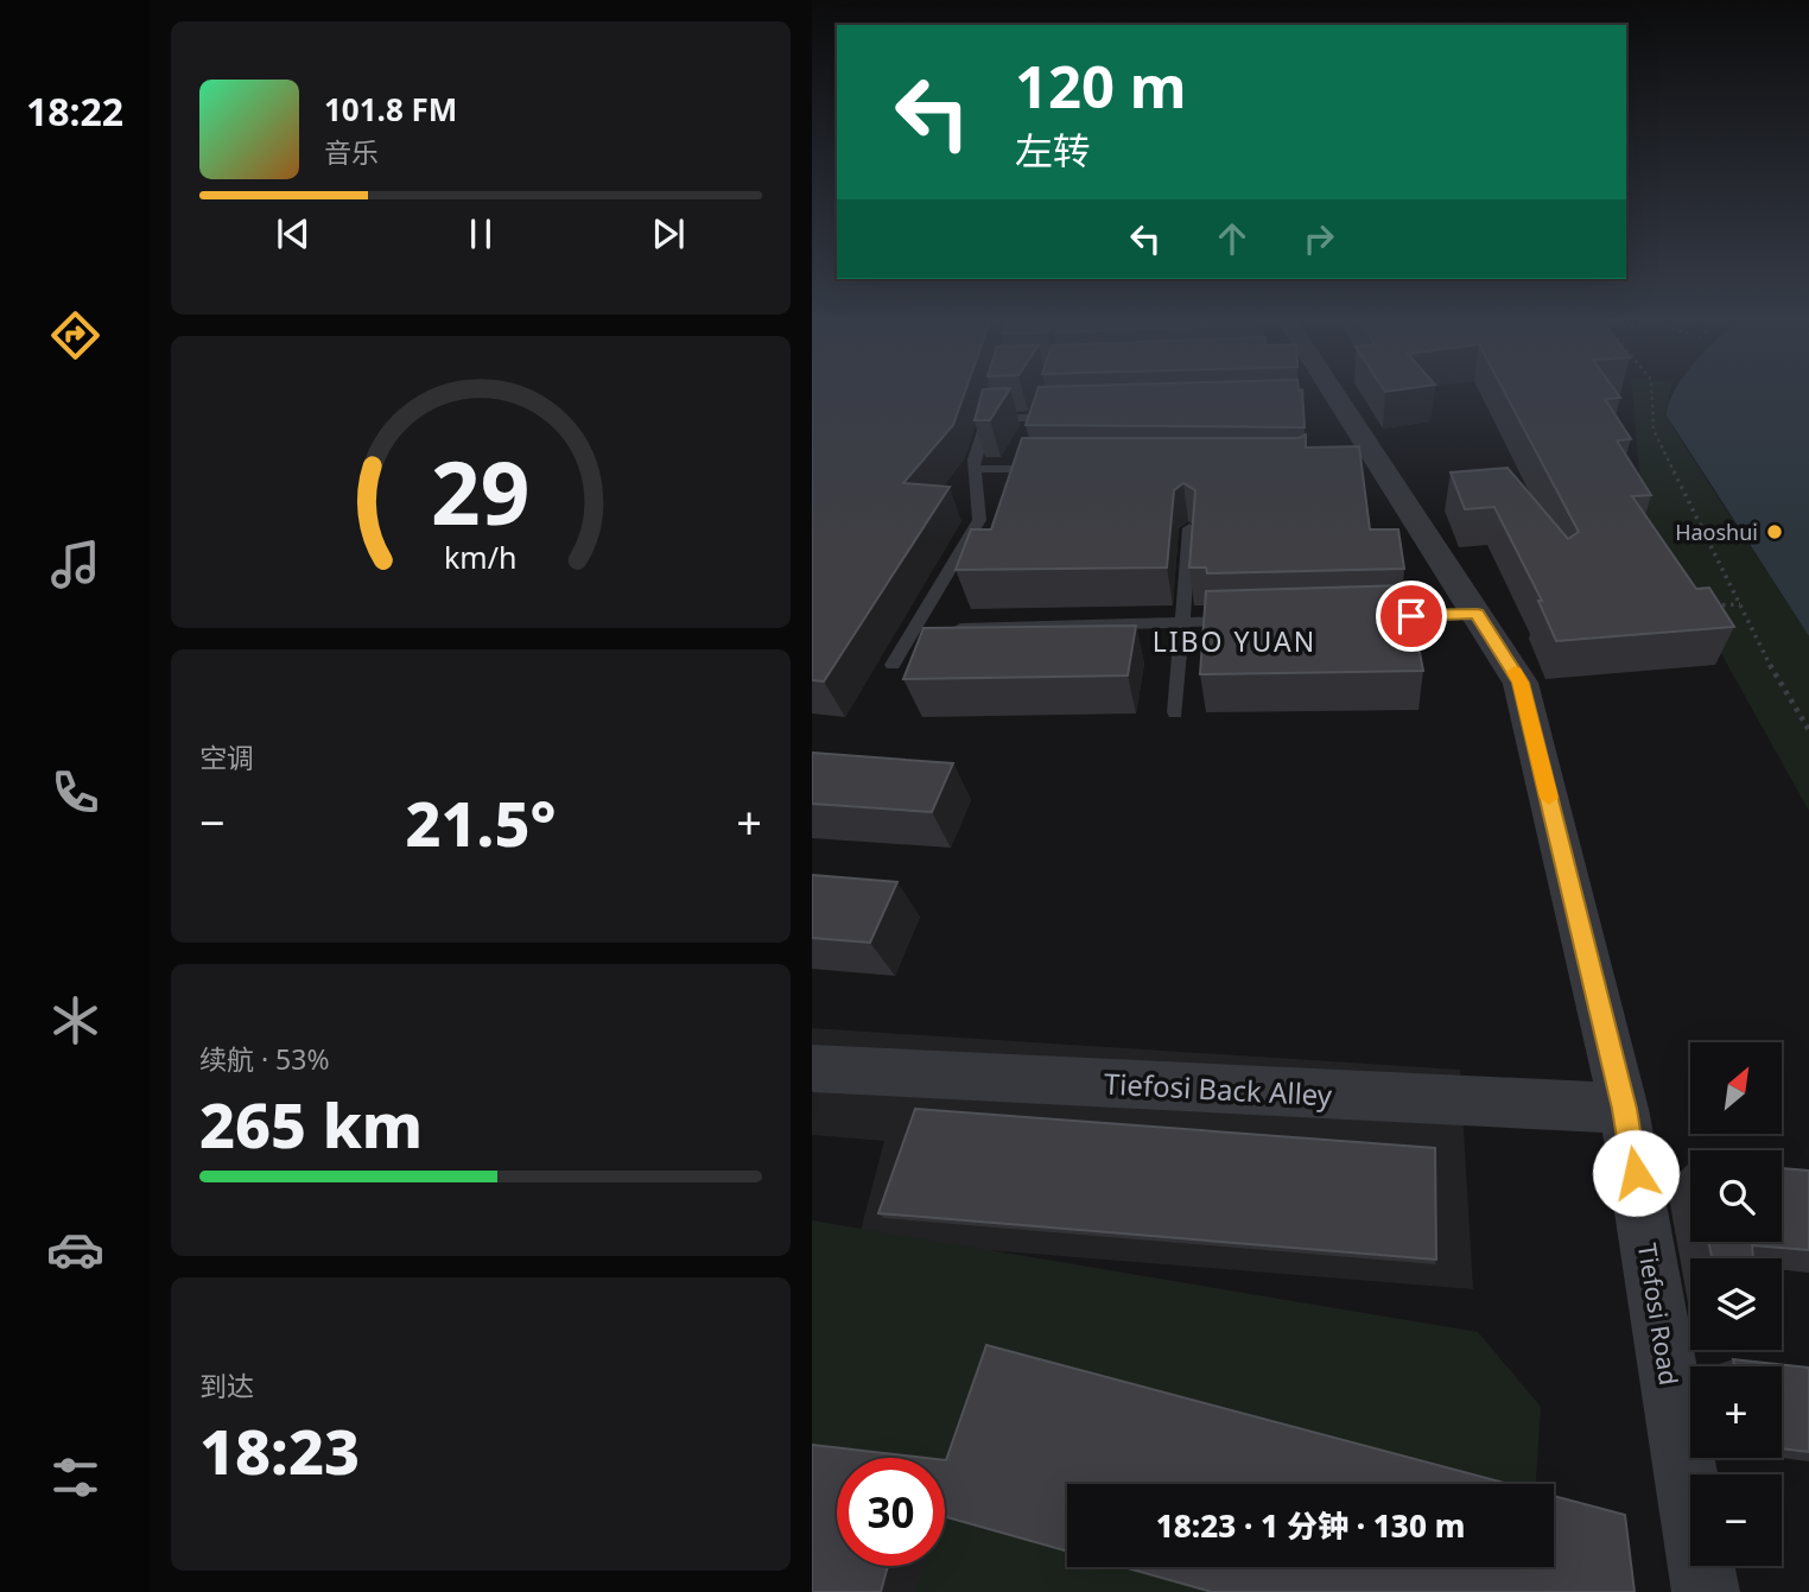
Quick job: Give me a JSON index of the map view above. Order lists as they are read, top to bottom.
{
  "streets": {
    "street": ["Tiefosi Back Alley", "Tiefosi Road"]
  },
  "crossings": [
    ["Tiefosi Back Alley", "Tiefosi Road"]
  ],
  "districts": ["LIBO YUAN"],
  "places": ["Haoshui"],
  "north": "top right",
  "page": {
    "tabs": "18:22",
    "turn": ["120 m", "左转"],
    "song": ["101.8 FM", "音乐"],
    "tile": [
      "空调",
      ["续航 · 53%", "265 km"],
      ["到达", "18:23"]
    ],
    "heat": ["−", "21.5°", "+"],
    "map_buttons": ["+", "−"],
    "limit": "30",
    "trip": "18:23 · 1 分钟 · 130 m",
    "gauge": ["29", "km/h"]
  }
}
